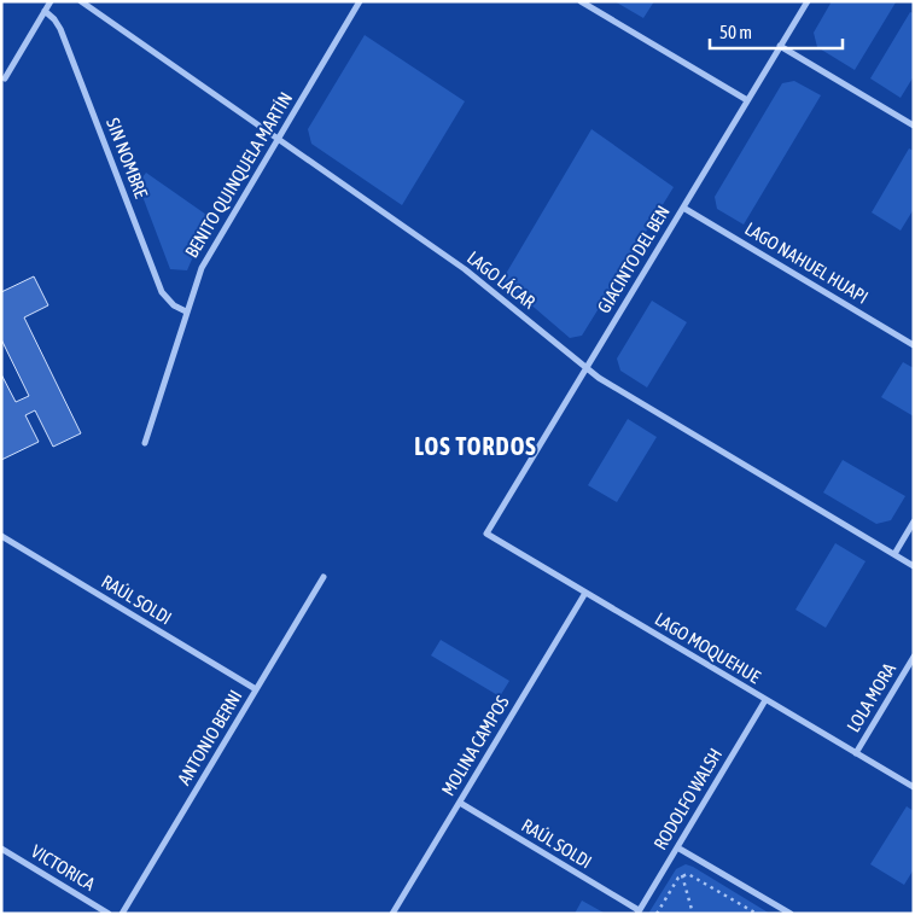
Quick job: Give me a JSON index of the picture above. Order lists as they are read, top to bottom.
{
  "streets": {
    "street": [
      "SIN NOMBRE",
      "BENITO QUINQUELA MARTÍN",
      "GIACINTO DEL BEN",
      "LAGO NAHUEL HUAPI",
      "LAGO LÁCAR",
      "RAÚL SOLDI",
      "LAGO MOQUEHUE",
      "LOLA MORA",
      "ANTONIO BERNI",
      "MOLINA CAMPOS",
      "RODOLFO WALSH",
      "VICTORICA"
    ]
  },
  "crossings": [
    ["SIN NOMBRE", "BENITO QUINQUELA MARTÍN"],
    ["BENITO QUINQUELA MARTÍN", "LAGO LÁCAR"],
    ["GIACINTO DEL BEN", "LAGO NAHUEL HUAPI"],
    ["GIACINTO DEL BEN", "LAGO LÁCAR"],
    ["GIACINTO DEL BEN", "LAGO MOQUEHUE"],
    ["RAÚL SOLDI", "ANTONIO BERNI"],
    ["RAÚL SOLDI", "MOLINA CAMPOS"],
    ["RAÚL SOLDI", "RODOLFO WALSH"],
    ["LAGO MOQUEHUE", "LOLA MORA"],
    ["LAGO MOQUEHUE", "MOLINA CAMPOS"],
    ["LAGO MOQUEHUE", "RODOLFO WALSH"]
  ],
  "districts": ["LOS TORDOS"],
  "scale_bar": "50 m"
}
